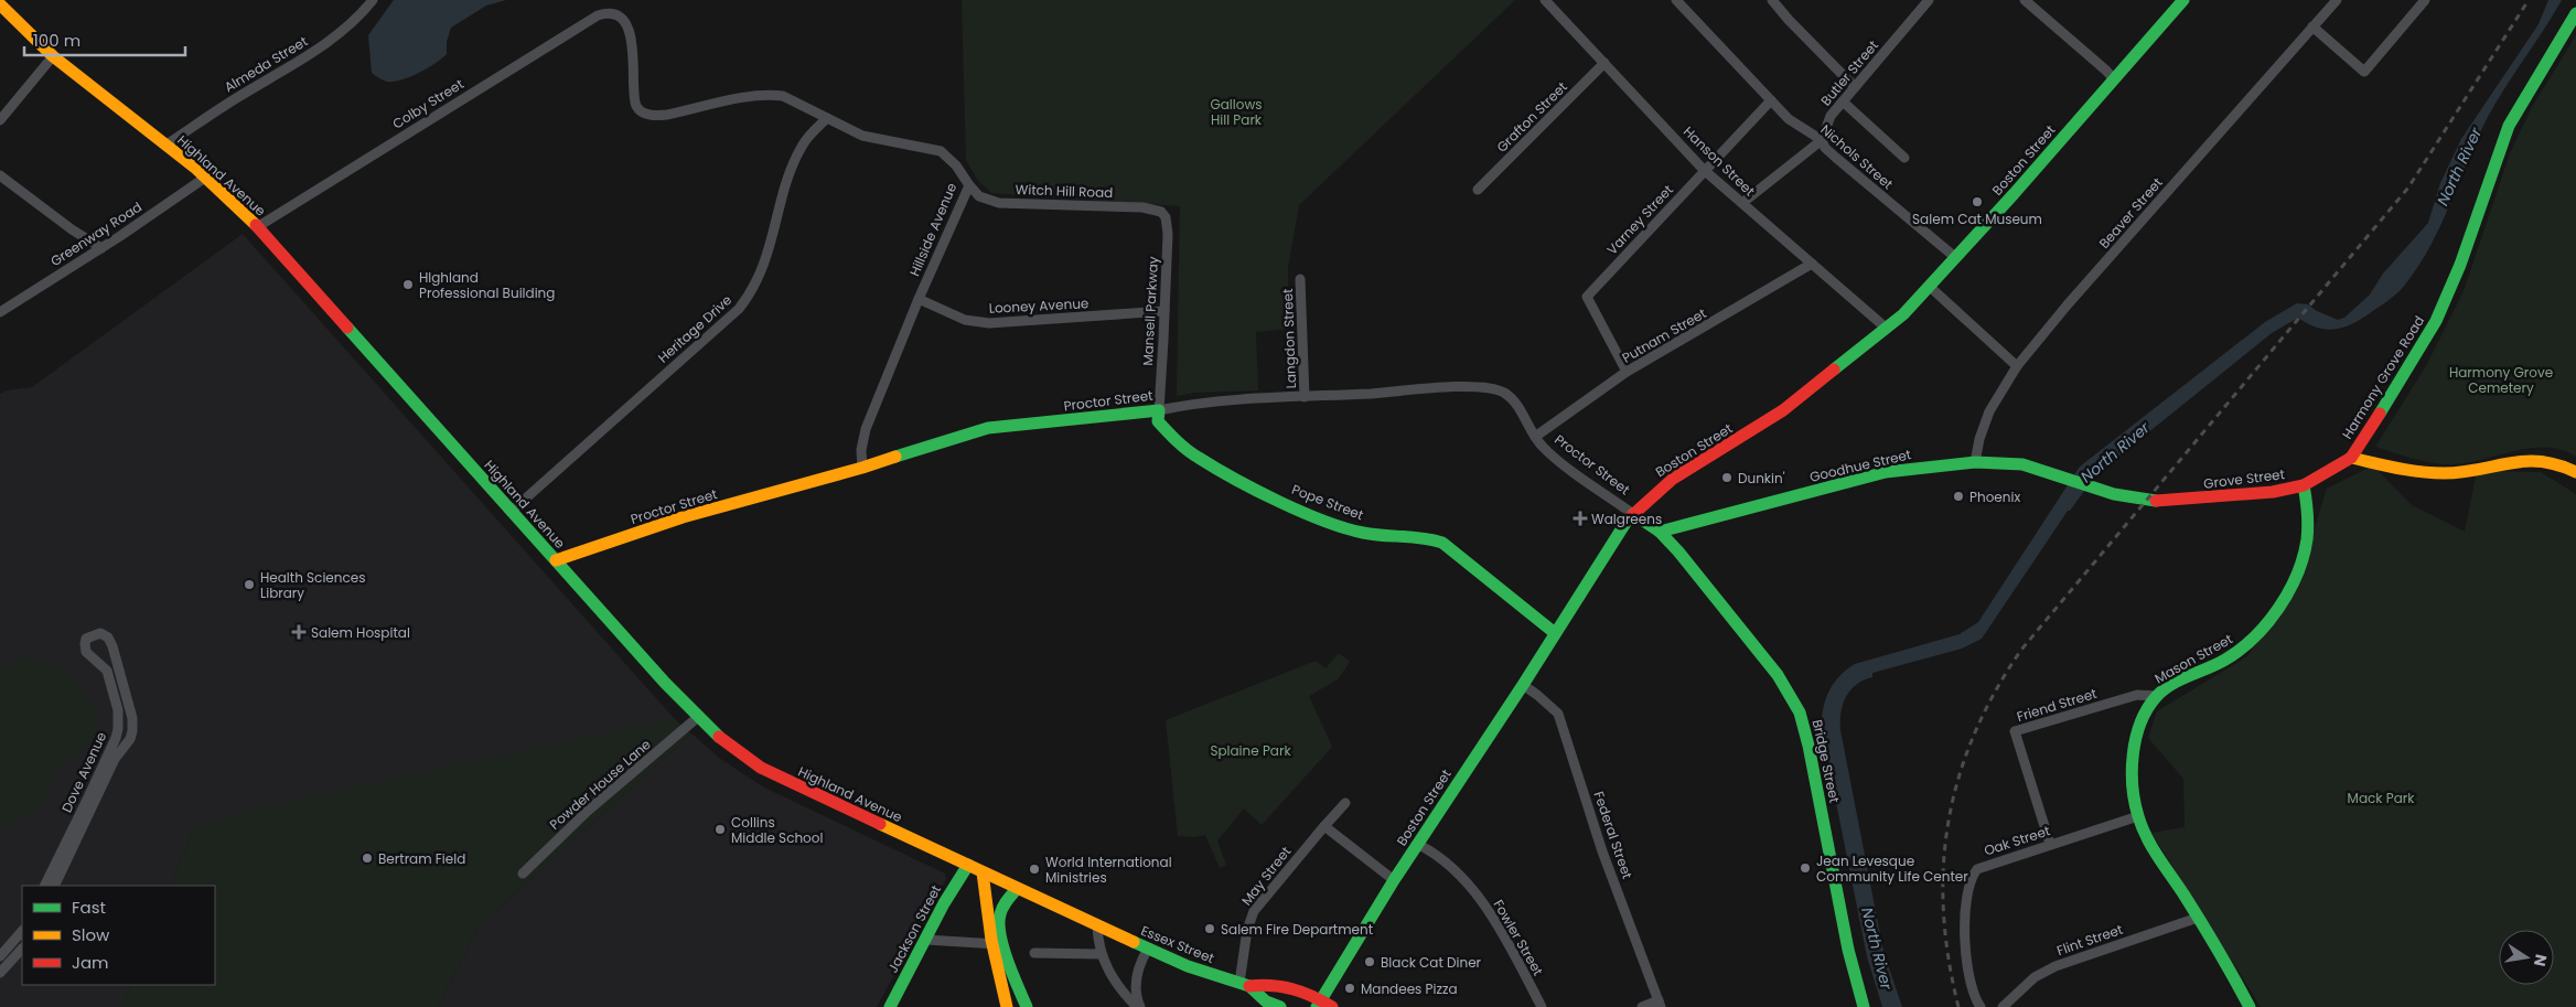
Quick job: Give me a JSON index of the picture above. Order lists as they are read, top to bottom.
{
  "streets": {
    "main road": [
      "Boston Street",
      "Highland Avenue",
      "Harmony Grove Road",
      "Proctor Street",
      "Goodhue Street",
      "Grove Street",
      "Pope Street",
      "Mason Street",
      "Bridge Street",
      "Jackson Street",
      "Essex Street"
    ],
    "street": [
      "Almeda Street",
      "Butler Street",
      "Colby Street",
      "Grafton Street",
      "Nichols Street",
      "Hanson Street",
      "Witch Hill Road",
      "Beaver Street",
      "Varney Street",
      "Hillside Avenue",
      "Greenway Road",
      "Looney Avenue",
      "Mansell Parkway",
      "Heritage Drive",
      "Putnam Street",
      "Langdon Street",
      "Friend Street",
      "Dove Avenue",
      "Powder House Lane",
      "Federal Street",
      "Oak Street",
      "May Street",
      "Fowler Street",
      "Flint Street"
    ]
  },
  "crossings": [
    ["Almeda Street", "Highland Avenue"],
    ["Butler Street", "Nichols Street"],
    ["Colby Street", "Highland Avenue"],
    ["Colby Street", "Hillside Avenue"],
    ["Grafton Street", "Hanson Street"],
    ["Nichols Street", "Boston Street"],
    ["Nichols Street", "Varney Street"],
    ["Boston Street", "Hanson Street"],
    ["Boston Street", "Proctor Street"],
    ["Boston Street", "Pope Street"],
    ["Boston Street", "Bridge Street"],
    ["Boston Street", "Federal Street"],
    ["Boston Street", "Fowler Street"],
    ["Boston Street", "Essex Street"],
    ["Hanson Street", "Varney Street"],
    ["Hanson Street", "Putnam Street"],
    ["Highland Avenue", "Greenway Road"],
    ["Highland Avenue", "Heritage Drive"],
    ["Highland Avenue", "Proctor Street"],
    ["Highland Avenue", "Powder House Lane"],
    ["Highland Avenue", "Jackson Street"],
    ["Highland Avenue", "Essex Street"],
    ["Witch Hill Road", "Hillside Avenue"],
    ["Witch Hill Road", "Mansell Parkway"],
    ["Beaver Street", "Goodhue Street"],
    ["Varney Street", "Putnam Street"],
    ["Hillside Avenue", "Looney Avenue"],
    ["Hillside Avenue", "Heritage Drive"],
    ["Hillside Avenue", "Proctor Street"],
    ["Looney Avenue", "Mansell Parkway"],
    ["Mansell Parkway", "Proctor Street"],
    ["Mansell Parkway", "Pope Street"],
    ["Putnam Street", "Proctor Street"],
    ["Langdon Street", "Proctor Street"],
    ["Harmony Grove Road", "Grove Street"],
    ["Proctor Street", "Pope Street"],
    ["Proctor Street", "Bridge Street"],
    ["Goodhue Street", "Grove Street"],
    ["Goodhue Street", "Bridge Street"],
    ["Grove Street", "Mason Street"],
    ["Mason Street", "Friend Street"],
    ["Mason Street", "Oak Street"],
    ["Mason Street", "Flint Street"],
    ["Friend Street", "Oak Street"],
    ["May Street", "Essex Street"]
  ],
  "water": ["North River"],
  "parks": [
    "Gallows Hill Park",
    "Harmony Grove Cemetery",
    "Splaine Park",
    "Mack Park"
  ],
  "places": {
    "other": [
      "Salem Cat Museum",
      "HIghland Professional Building",
      "Dunkin'",
      "Phoenix",
      "Health Sciences Library",
      "Collins Middle School",
      "Bertram Field",
      "Jean Levesque Community Life Center",
      "World International Ministries",
      "Salem Fire Department",
      "Black Cat Diner",
      "Mandees Pizza"
    ],
    "health": ["Walgreens", "Salem Hospital"]
  },
  "legend": ["Fast", "Slow", "Jam"],
  "scale_bar": "100 m",
  "north": "right"
}
